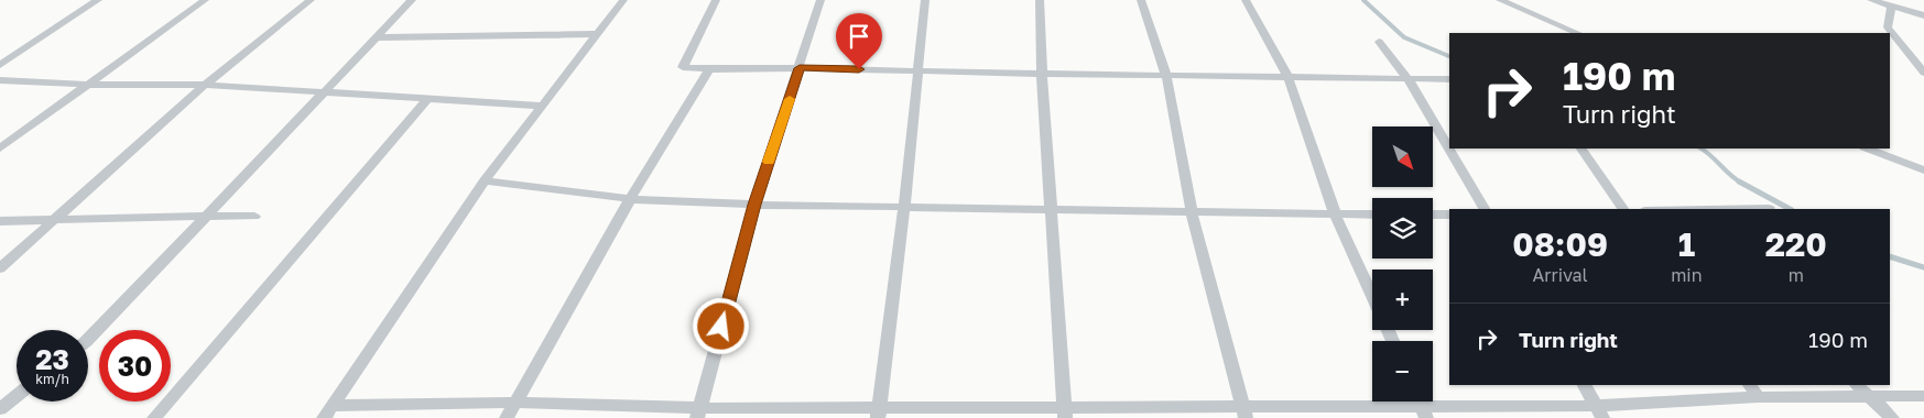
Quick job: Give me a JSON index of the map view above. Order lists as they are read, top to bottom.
{
  "north": "bottom right",
  "page": {
    "turn": ["190 m", "Turn right"],
    "map_buttons": ["+", "−"],
    "eta": [
      "08:09",
      "Arrival",
      "1",
      "min",
      "220",
      "m"
    ],
    "list": [
      {
        "name": "Turn right",
        "value": "190 m"
      }
    ],
    "speed": "23 km/h",
    "limit": "30"
  }
}
